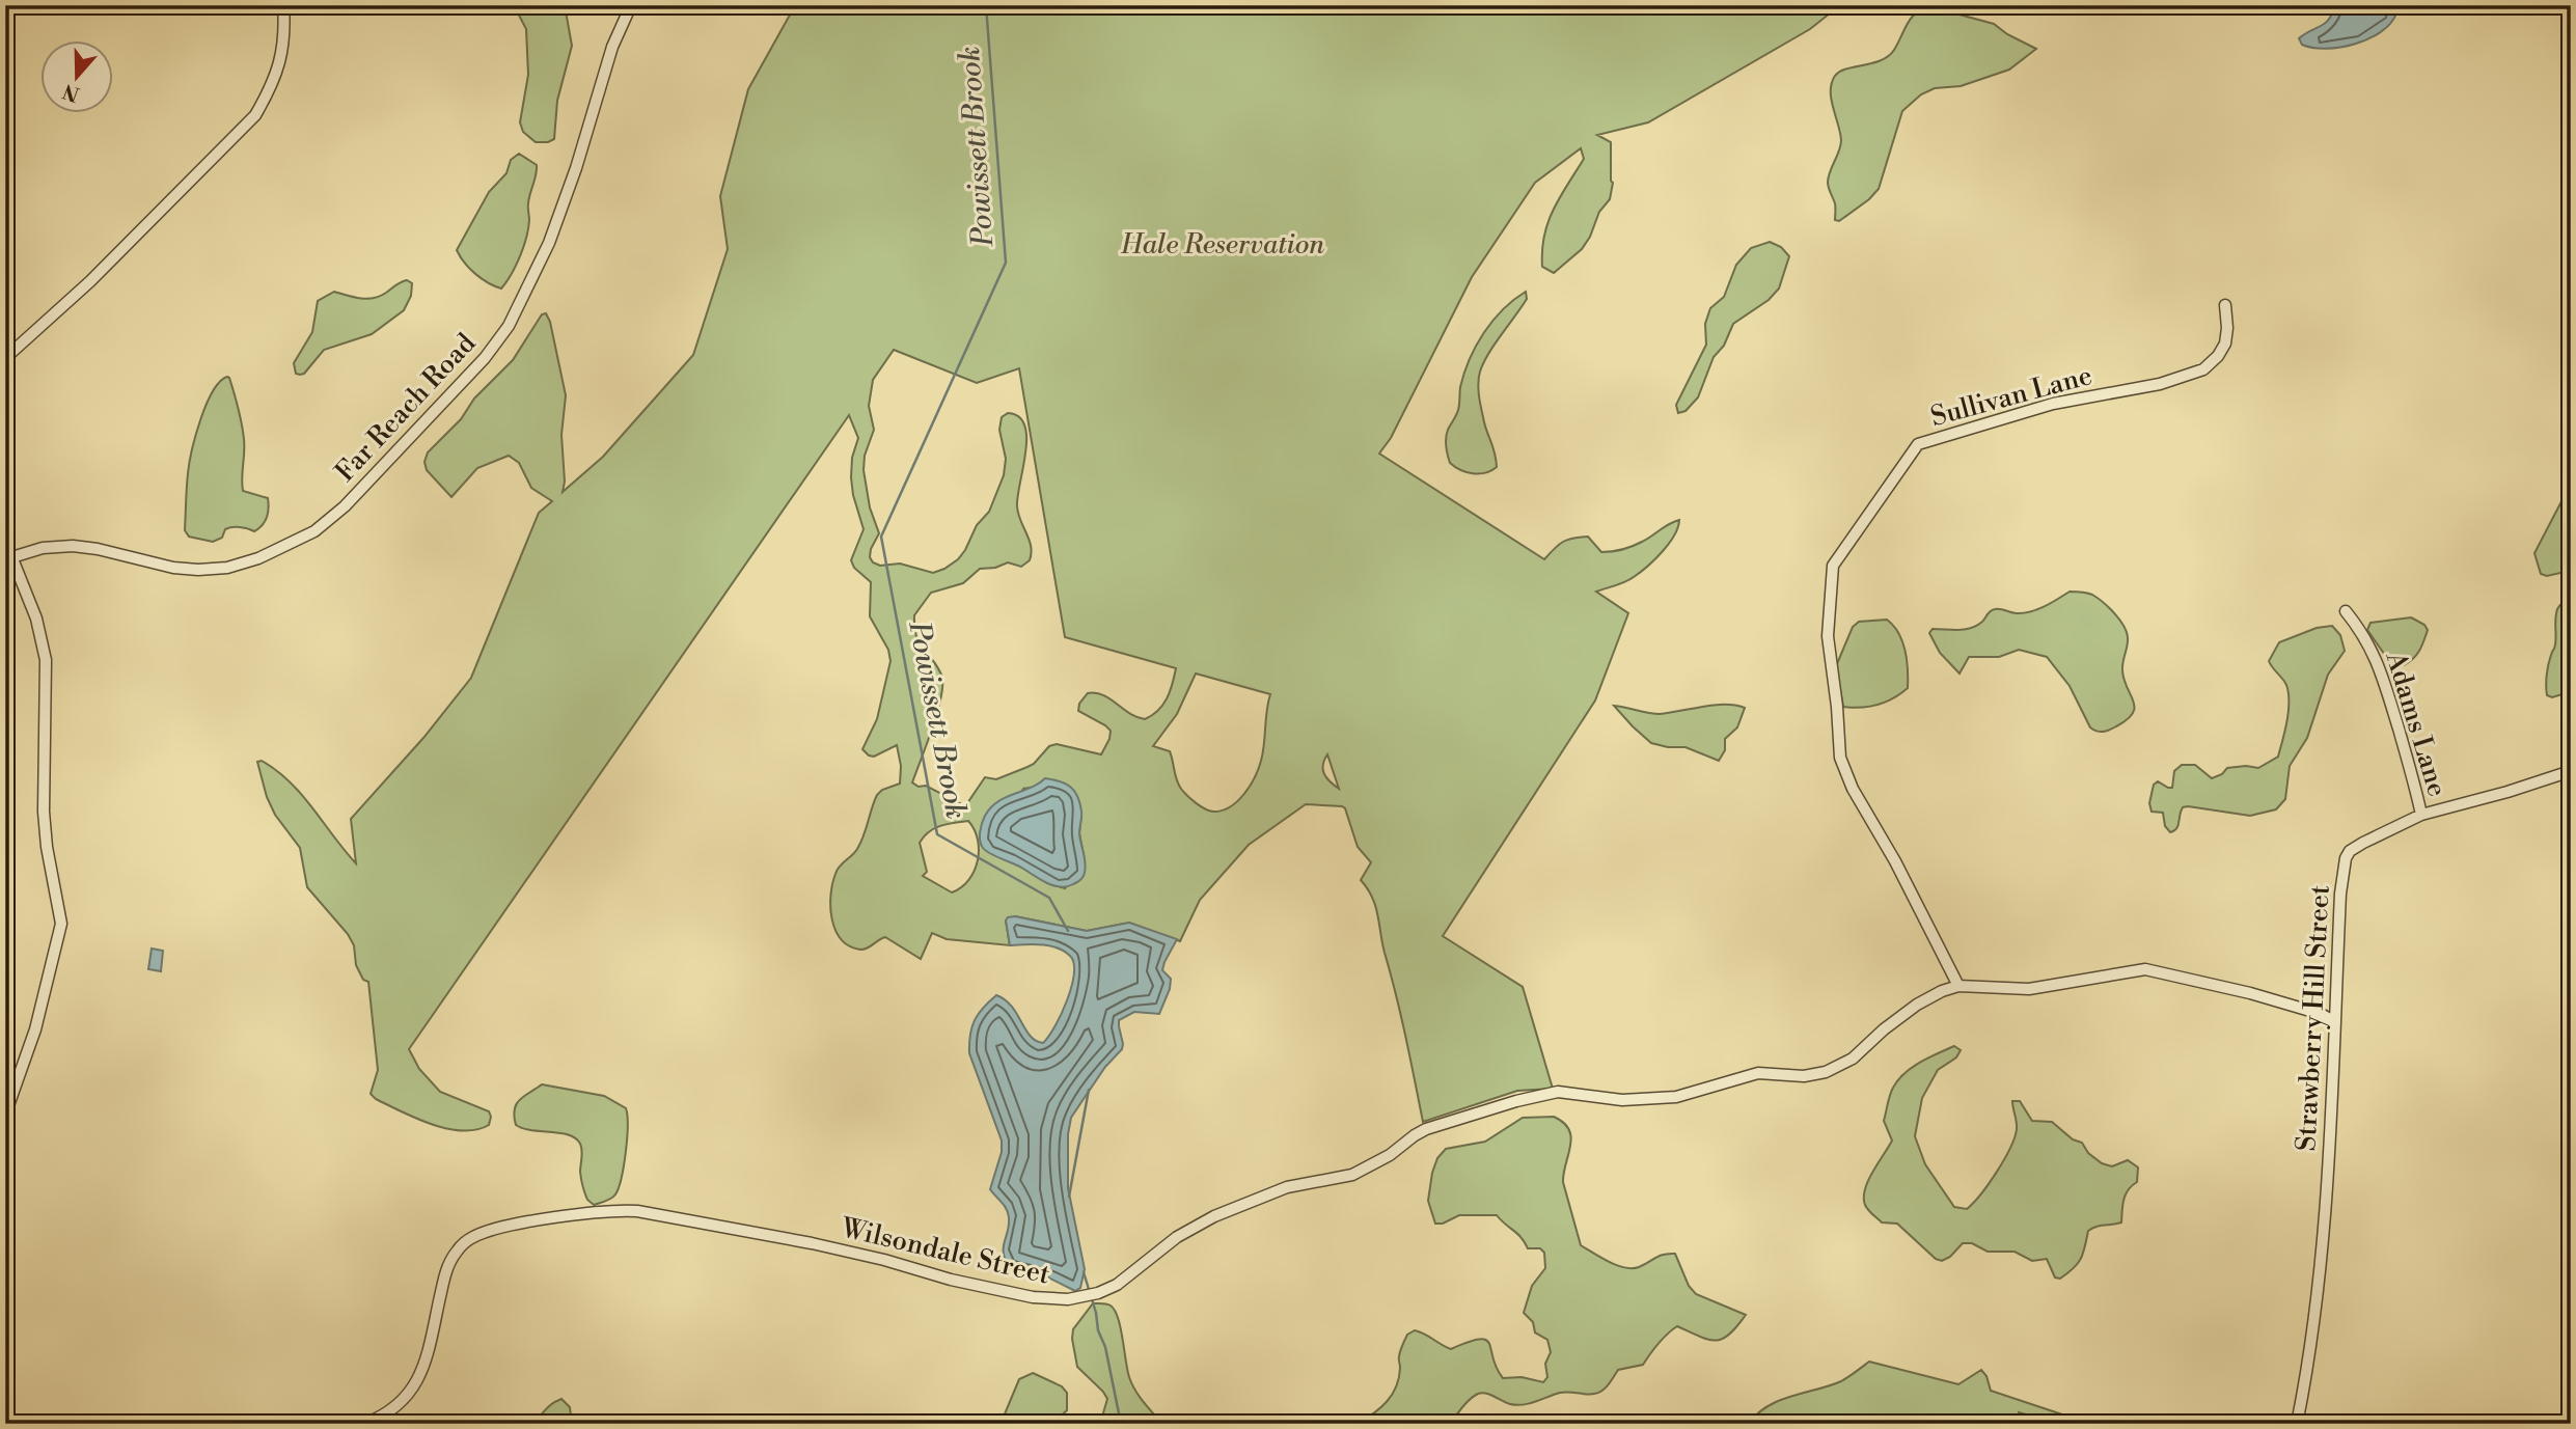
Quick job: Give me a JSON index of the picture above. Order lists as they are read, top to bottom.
{
  "streets": {
    "street": [
      "Sullivan Lane",
      "Far Reach Road",
      "Adams Lane",
      "Strawberry Hill Street",
      "Wilsondale Street"
    ]
  },
  "crossings": [
    ["Sullivan Lane", "Wilsondale Street"],
    ["Adams Lane", "Strawberry Hill Street"],
    ["Strawberry Hill Street", "Wilsondale Street"]
  ],
  "water": ["Powissett Brook"],
  "parks": ["Hale Reservation"],
  "north": "bottom"
}
